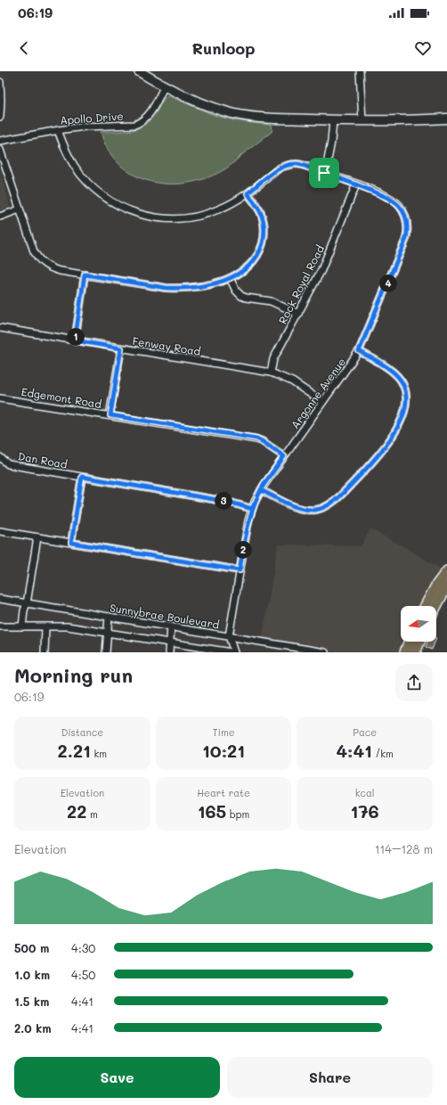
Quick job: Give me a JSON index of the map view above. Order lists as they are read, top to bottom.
{
  "streets": {
    "street": [
      "Apollo Drive",
      "Rock Royal Road",
      "Fenway Road",
      "Argonne Avenue",
      "Edgemont Road",
      "Dan Road",
      "Sunnybrae Boulevard"
    ]
  },
  "crossings": [
    ["Apollo Drive", "Argonne Avenue"],
    ["Rock Royal Road", "Fenway Road"],
    ["Rock Royal Road", "Argonne Avenue"],
    ["Fenway Road", "Argonne Avenue"],
    ["Argonne Avenue", "Edgemont Road"],
    ["Argonne Avenue", "Dan Road"],
    ["Argonne Avenue", "Sunnybrae Boulevard"]
  ],
  "north": "left",
  "page": {
    "status": "06:19",
    "header": "Runloop",
    "pins": [
      "4",
      "1",
      "3",
      "2"
    ],
    "heading": ["Morning run", "06:19"],
    "stats": [
      ["Distance", "2.21 km"],
      ["Time", "10:21"],
      ["Pace", "4:41 /km"],
      ["Elevation", "22 m"],
      ["Heart rate", "165 bpm"],
      ["kcal", "176"]
    ],
    "chart": ["Elevation", "114–128 m"],
    "list": [
      {
        "name": "500 m",
        "note": "4:30"
      },
      {
        "name": "1.0 km",
        "note": "4:50"
      },
      {
        "name": "1.5 km",
        "note": "4:41"
      },
      {
        "name": "2.0 km",
        "note": "4:41"
      }
    ],
    "buttons": ["Save", "Share"]
  }
}
